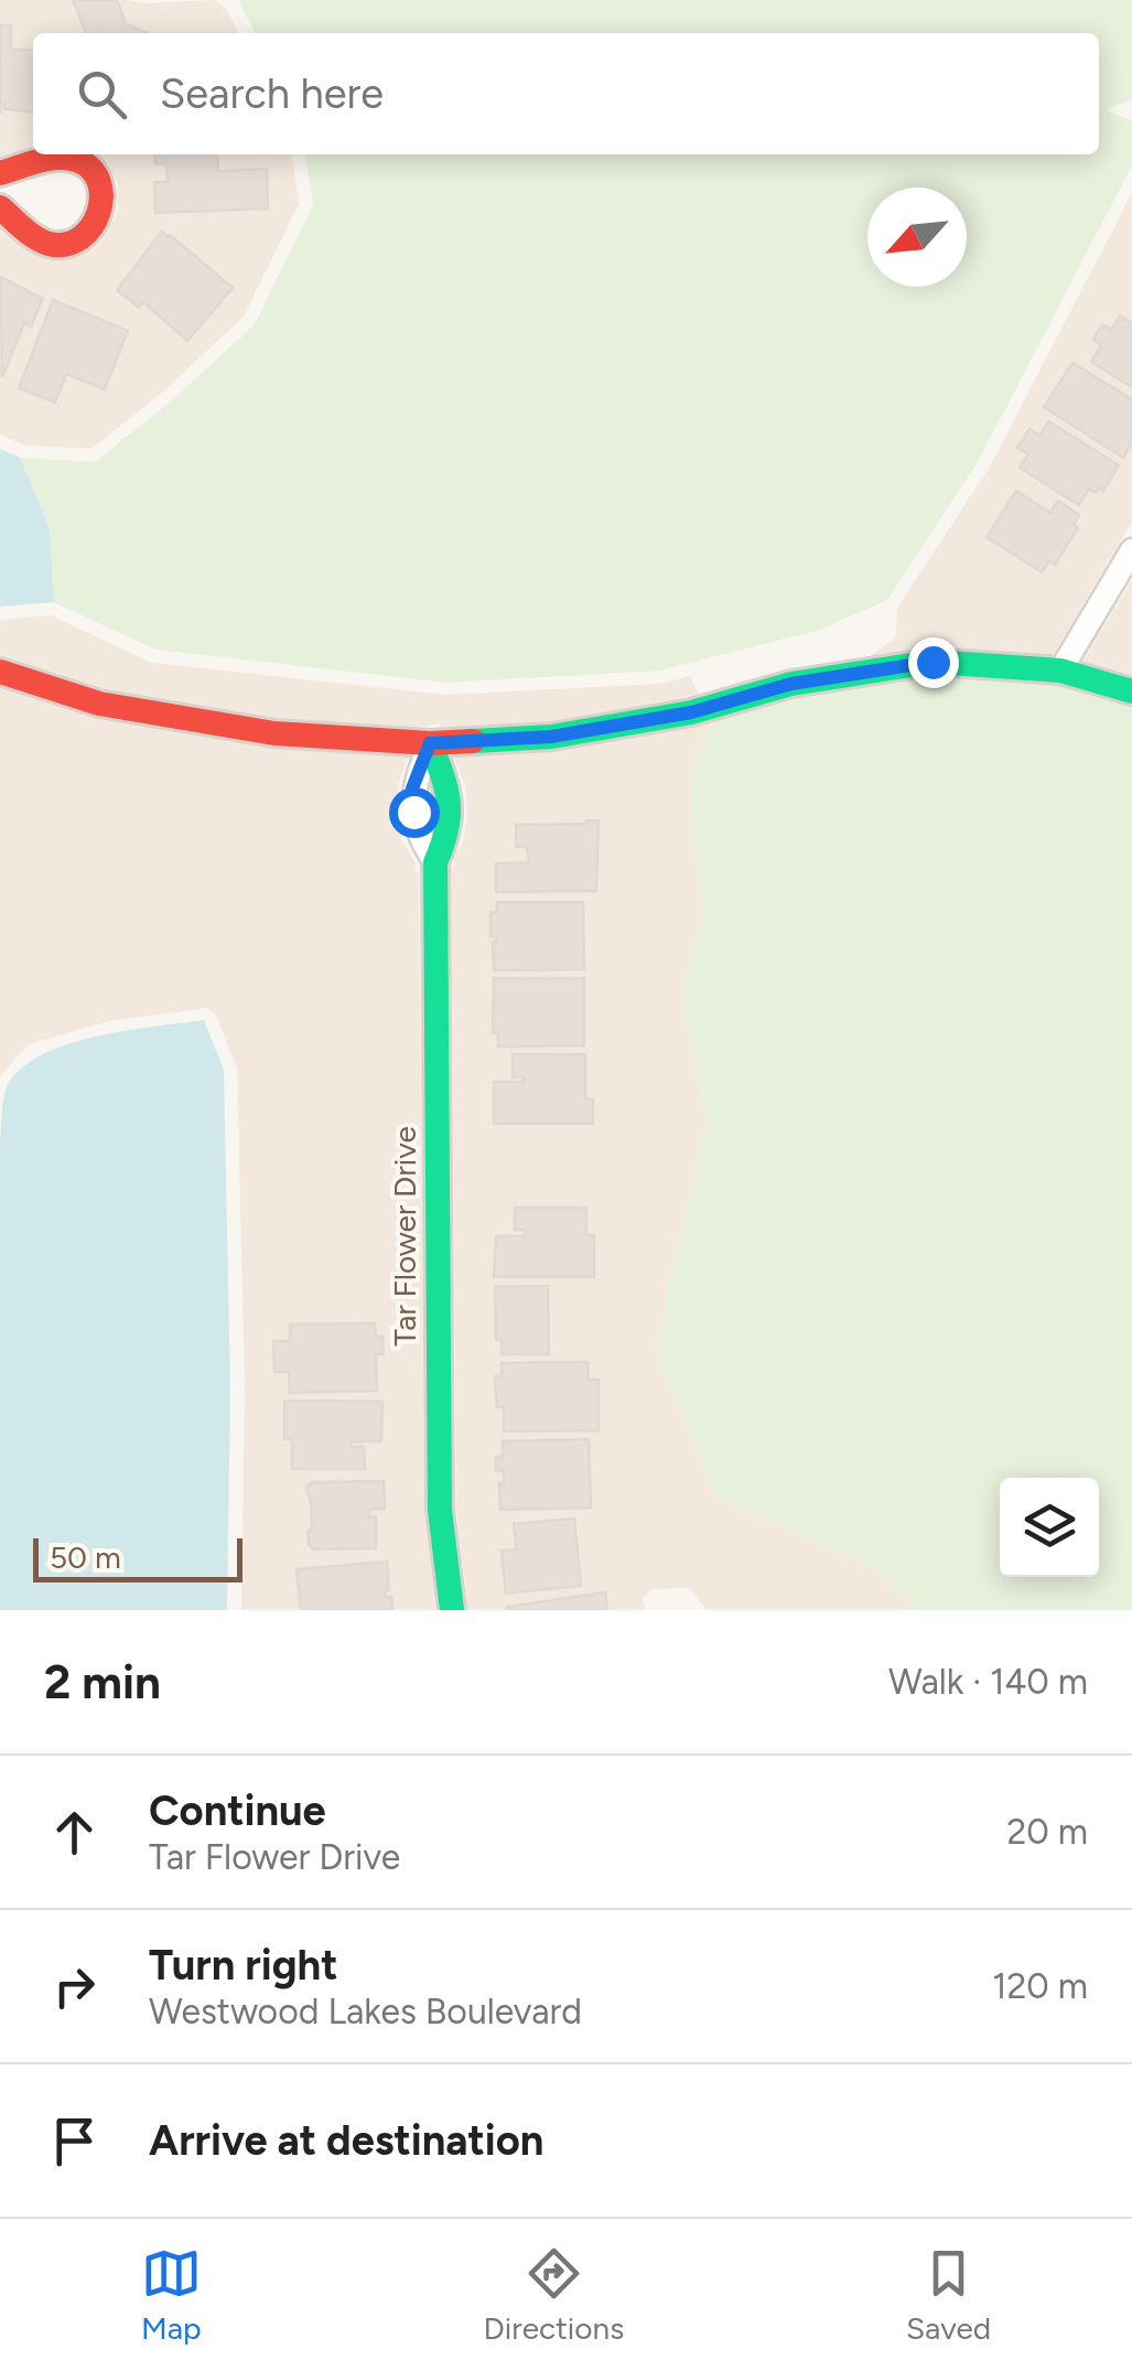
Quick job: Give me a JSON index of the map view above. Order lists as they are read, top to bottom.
{
  "streets": {
    "street": ["Tar Flower Drive"]
  },
  "scale_bar": "50 m",
  "north": "bottom left",
  "page": {
    "search": "Search here",
    "scale": "50 m",
    "heading": ["2 min", "Walk · 140 m"],
    "list": [
      ["Continue", "Tar Flower Drive", "20 m"],
      ["Turn right", "Westwood Lakes Boulevard", "120 m"],
      "Arrive at destination"
    ],
    "nav": ["Map", "Directions", "Saved"]
  }
}
